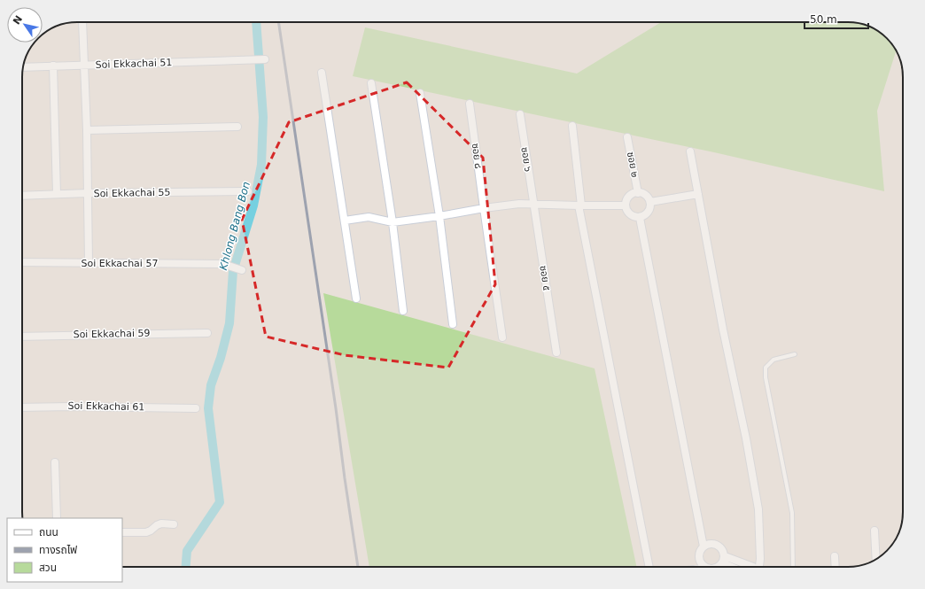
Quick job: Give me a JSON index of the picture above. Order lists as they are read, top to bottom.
{
  "streets": {
    "street": [
      "Soi Ekkachai 51",
      "ซอย ๘",
      "ซอย ๖",
      "ซอย ๒",
      "Soi Ekkachai 55",
      "Soi Ekkachai 57",
      "ซอย ๕",
      "Soi Ekkachai 59",
      "Soi Ekkachai 61"
    ]
  },
  "crossings": [
    ["ซอย ๖", "ซอย ๕"]
  ],
  "water": ["Khlong Bang Bon"],
  "legend": ["ถนน", "ทางรถไฟ", "สวน"],
  "scale_bar": "50 m",
  "north": "top left"
}
